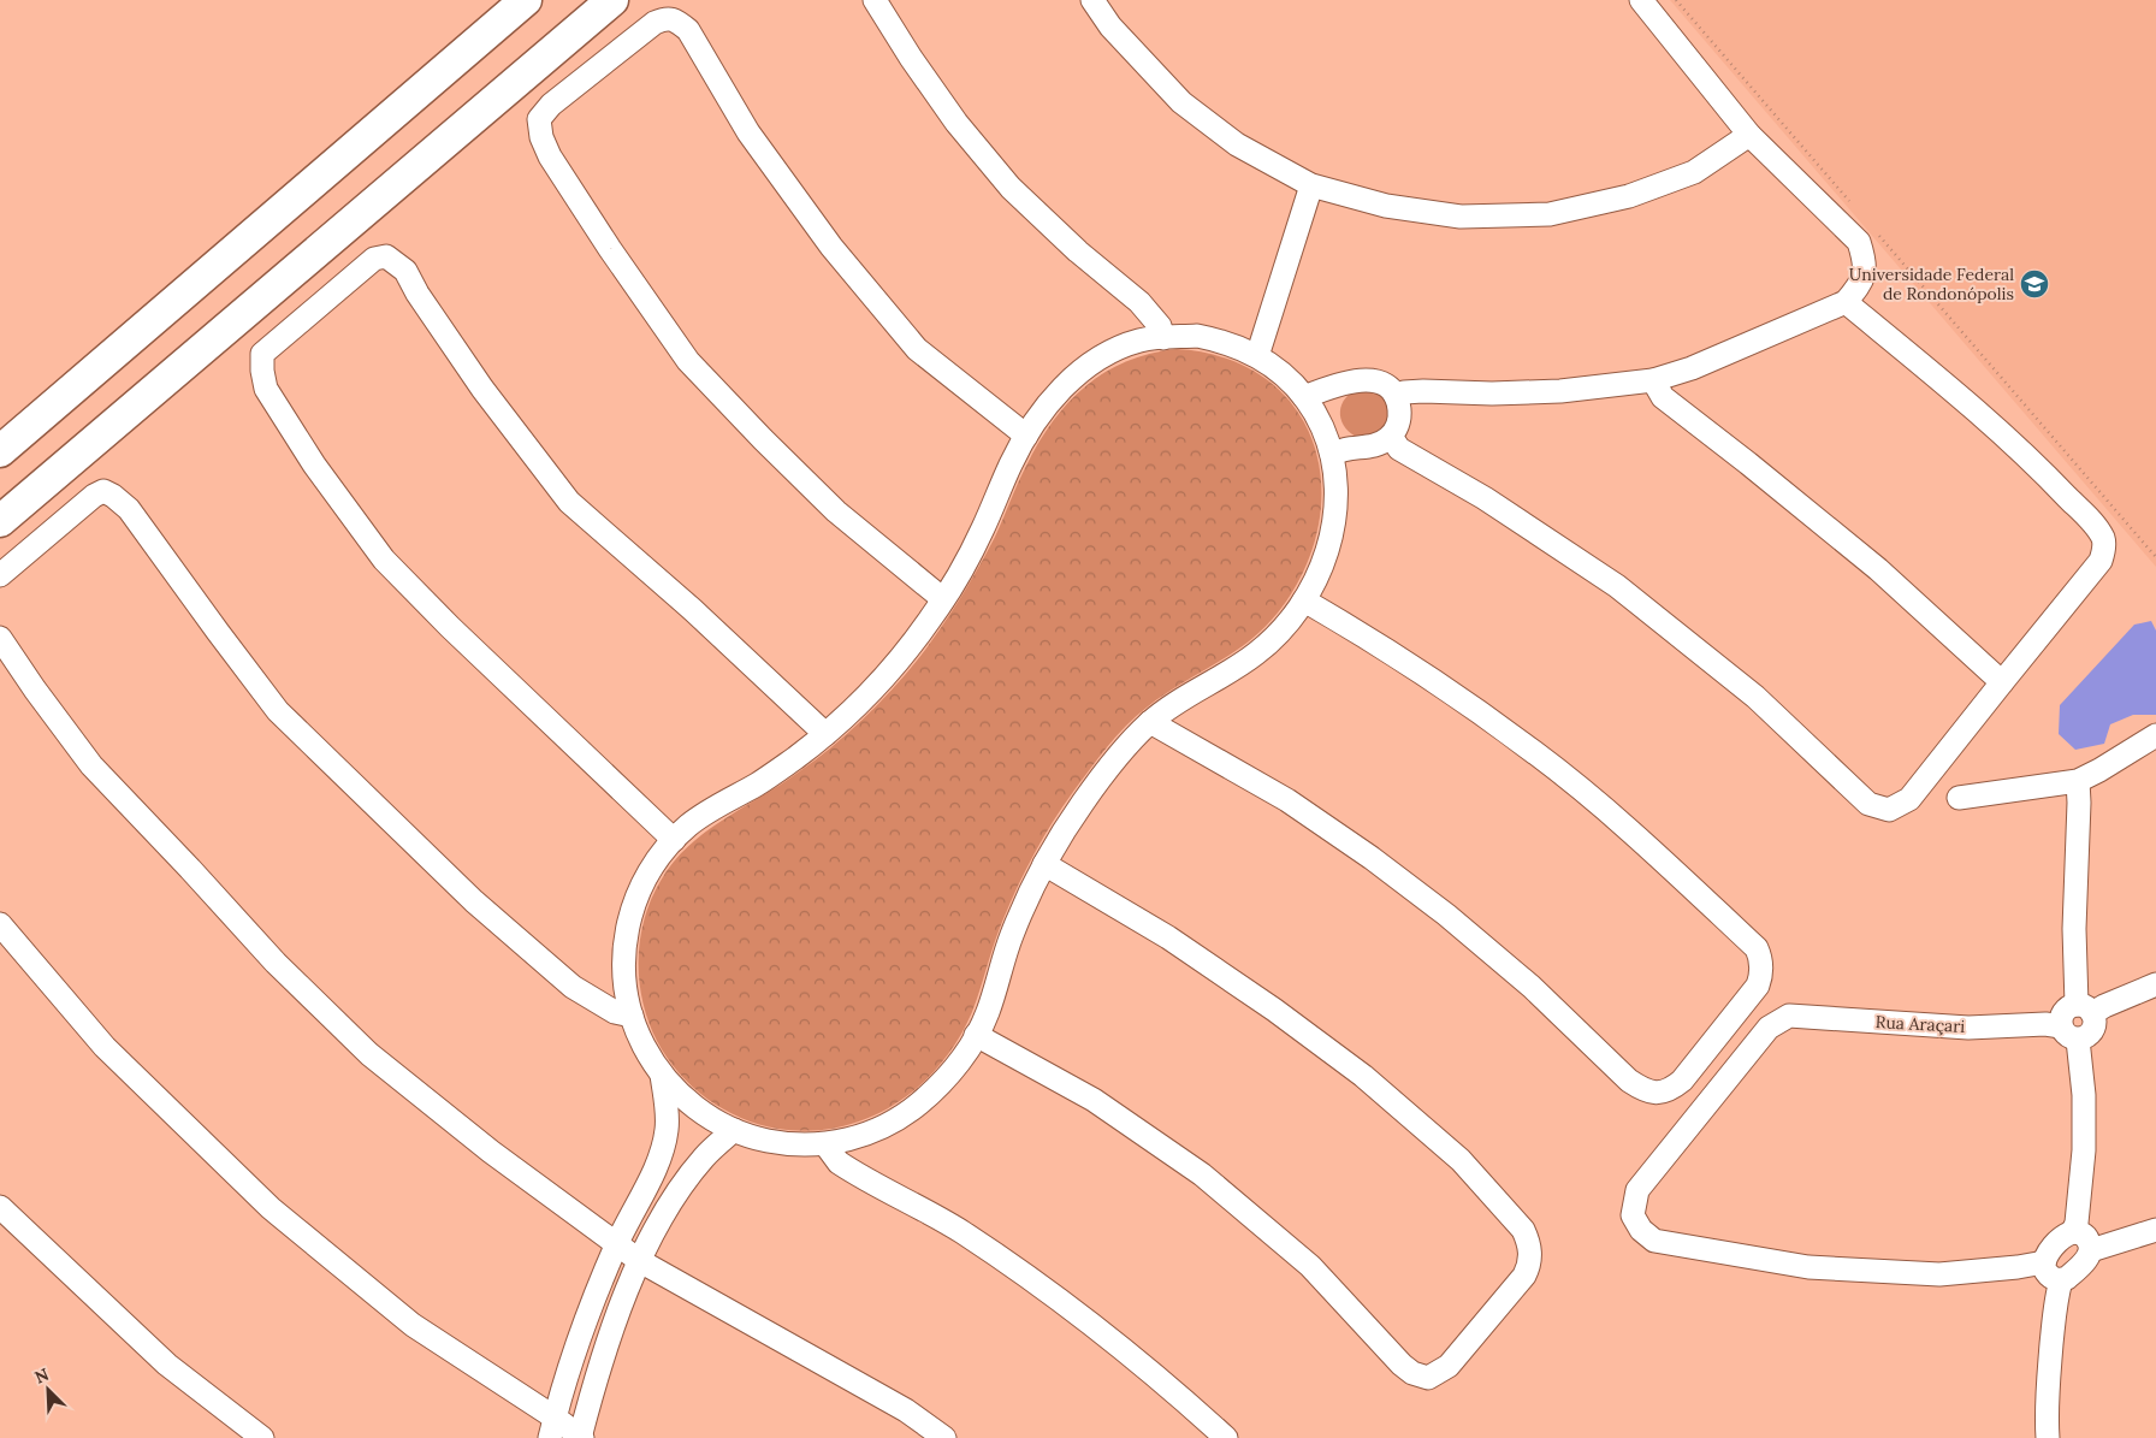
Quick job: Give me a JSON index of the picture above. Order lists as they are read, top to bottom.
{
  "streets": {
    "street": ["Rua Araçari"]
  },
  "places": {
    "school or university": ["Universidade Federal de Rondonópolis"]
  },
  "north": "top left"
}
